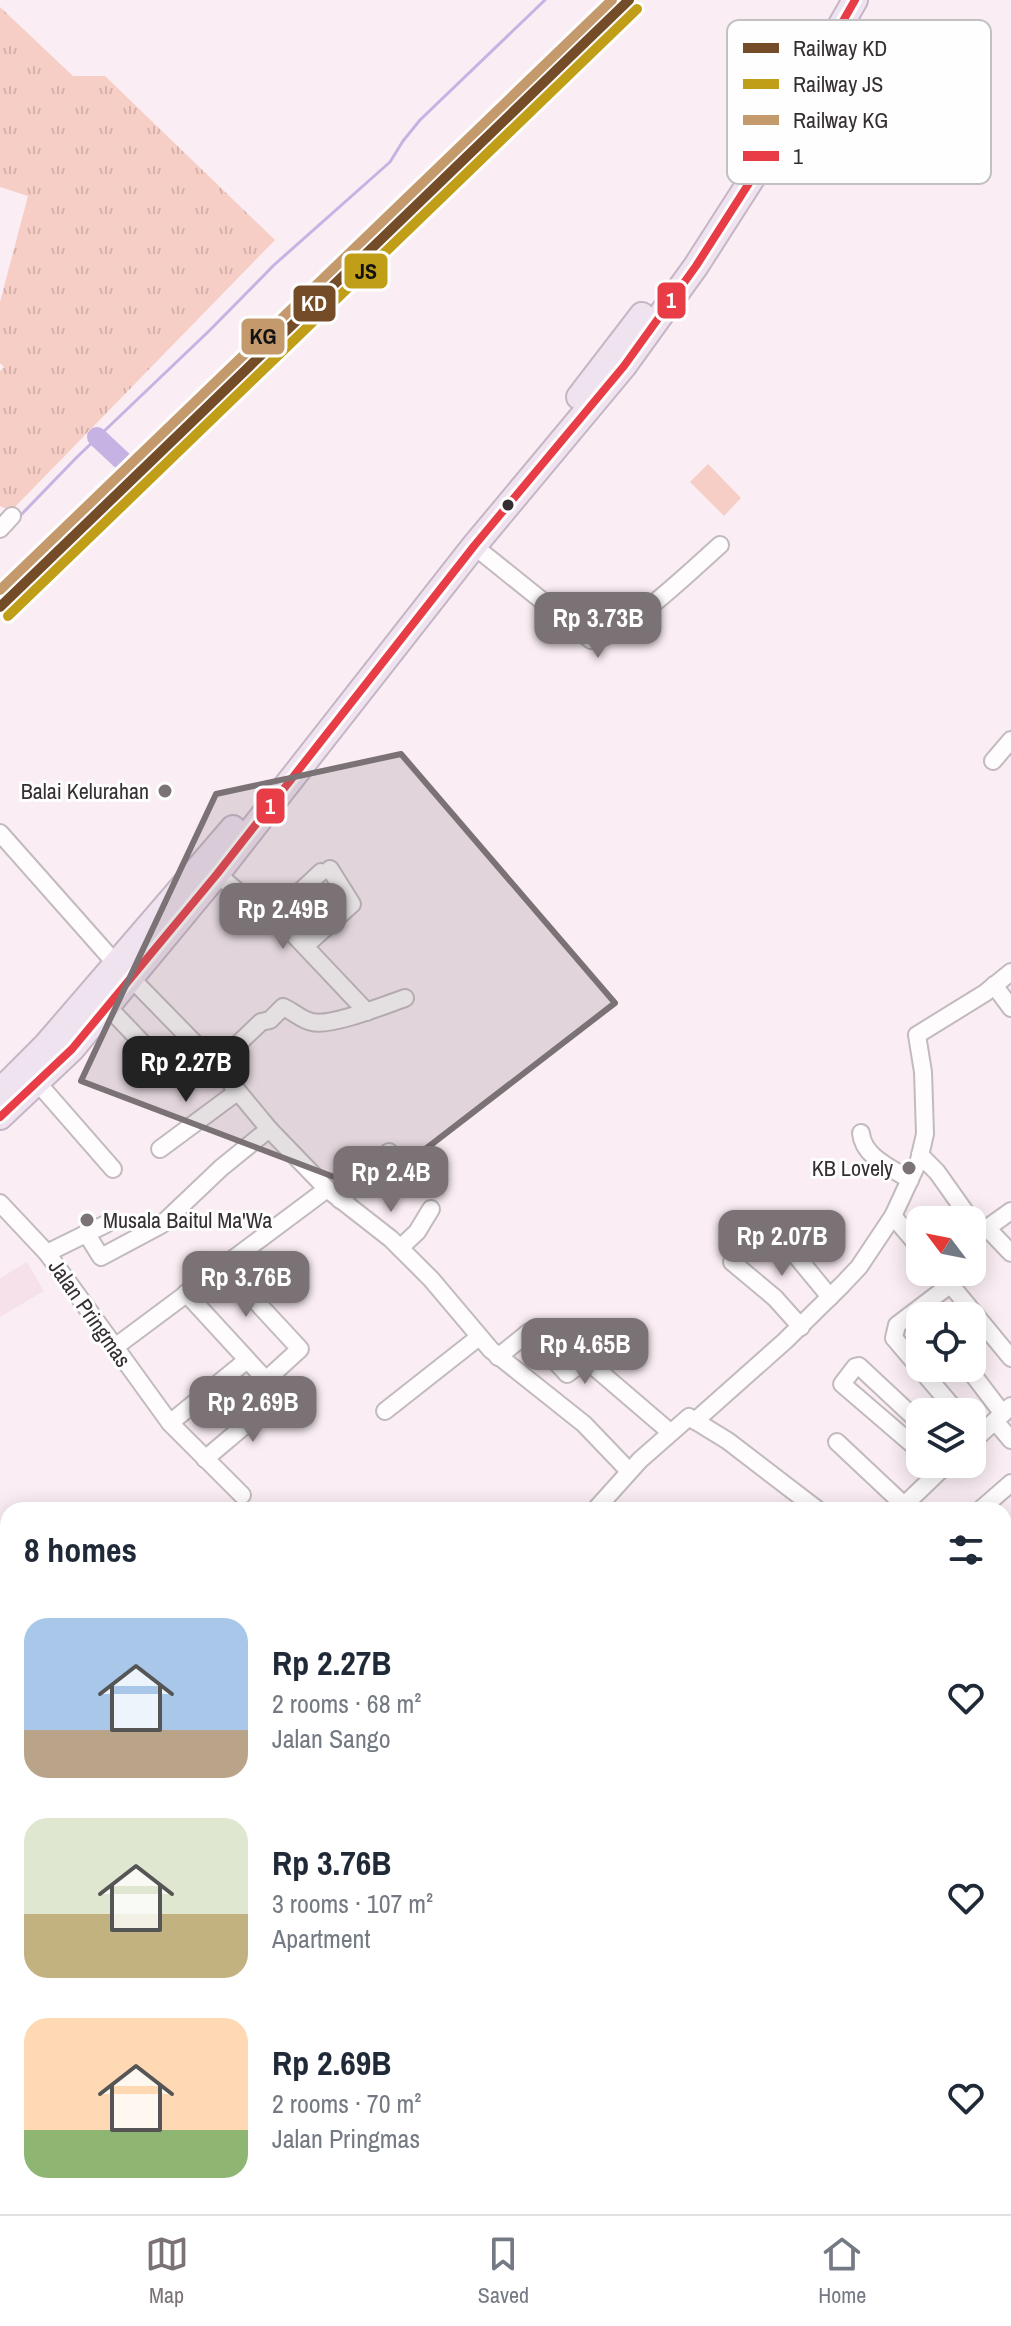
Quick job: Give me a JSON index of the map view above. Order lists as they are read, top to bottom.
{
  "streets": {
    "street": ["Jalan Pringmas"]
  },
  "places": ["Balai Kelurahan", "KB Lovely", "Musala Baitul Ma'Wa"],
  "lines": [
    "rail line KD",
    "rail line KG",
    "transit line 1",
    "rail line JS"
  ],
  "legend": [
    "Railway KD",
    "Railway JS",
    "Railway KG",
    "1"
  ],
  "north": "top left",
  "page": {
    "price": [
      "Rp 3.73B",
      "Rp 2.49B",
      "Rp 2.27B",
      "Rp 2.4B",
      "Rp 2.07B",
      "Rp 3.76B",
      "Rp 4.65B",
      "Rp 2.69B"
    ],
    "heading": "8 homes",
    "list": [
      {
        "name": "Rp 2.27B",
        "note": "2 rooms · 68 m² · Jalan Sango"
      },
      {
        "name": "Rp 3.76B",
        "note": "3 rooms · 107 m² · Apartment"
      },
      {
        "name": "Rp 2.69B",
        "note": "2 rooms · 70 m² · Jalan Pringmas"
      }
    ],
    "tabs": ["Map", "Saved", "Home"]
  }
}
